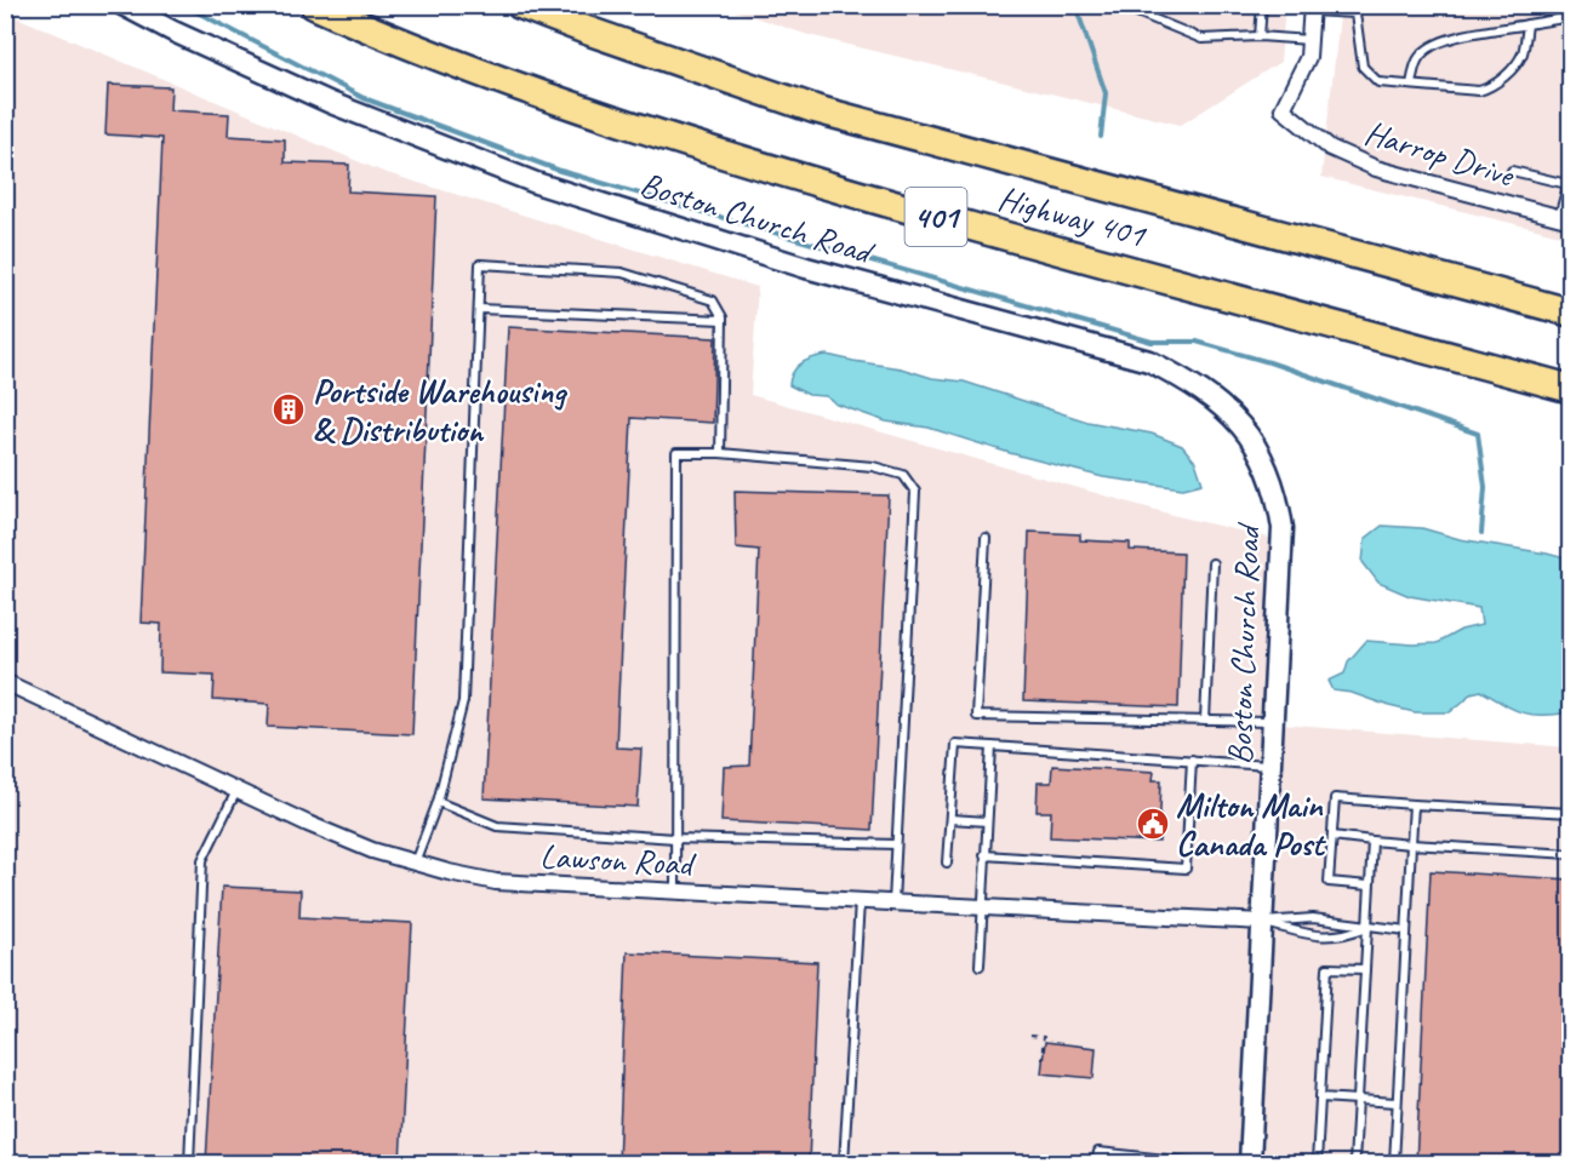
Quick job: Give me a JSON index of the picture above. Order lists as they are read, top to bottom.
{
  "streets": {
    "highway": ["Highway 401", "401"],
    "street": ["Harrop Drive", "Boston Church Road", "Lawson Road"]
  },
  "crossings": [
    ["Boston Church Road", "Lawson Road"]
  ],
  "places": {
    "building": ["Portside Warehousing & Distribution"],
    "public building": ["Milton Main Canada Post"]
  }
}
